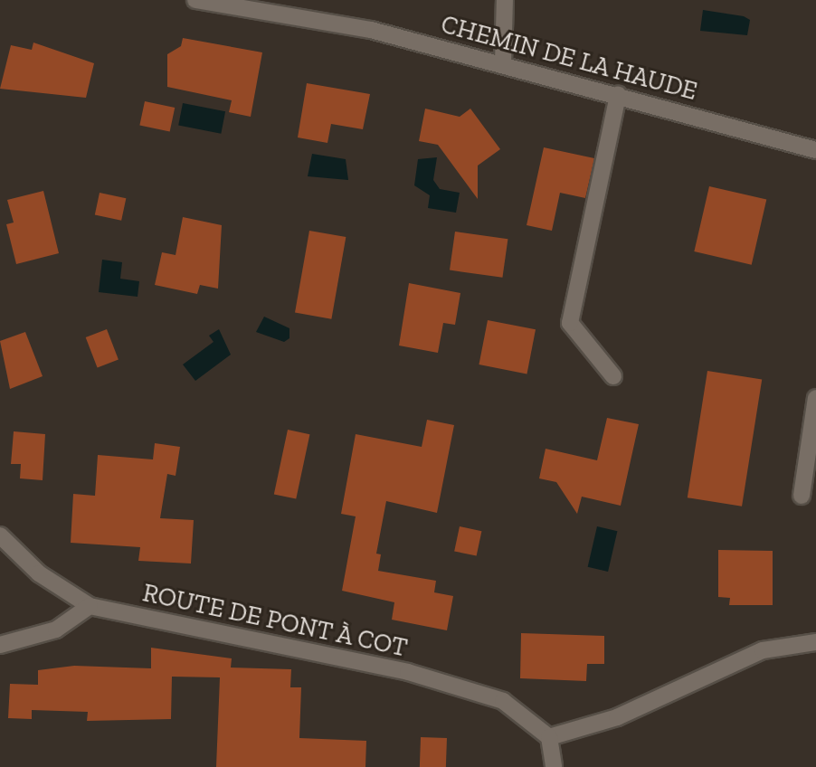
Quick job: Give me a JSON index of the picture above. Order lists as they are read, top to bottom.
{
  "streets": {
    "street": ["CHEMIN DE LA HAUDE", "ROUTE DE PONT À COT"]
  }
}
